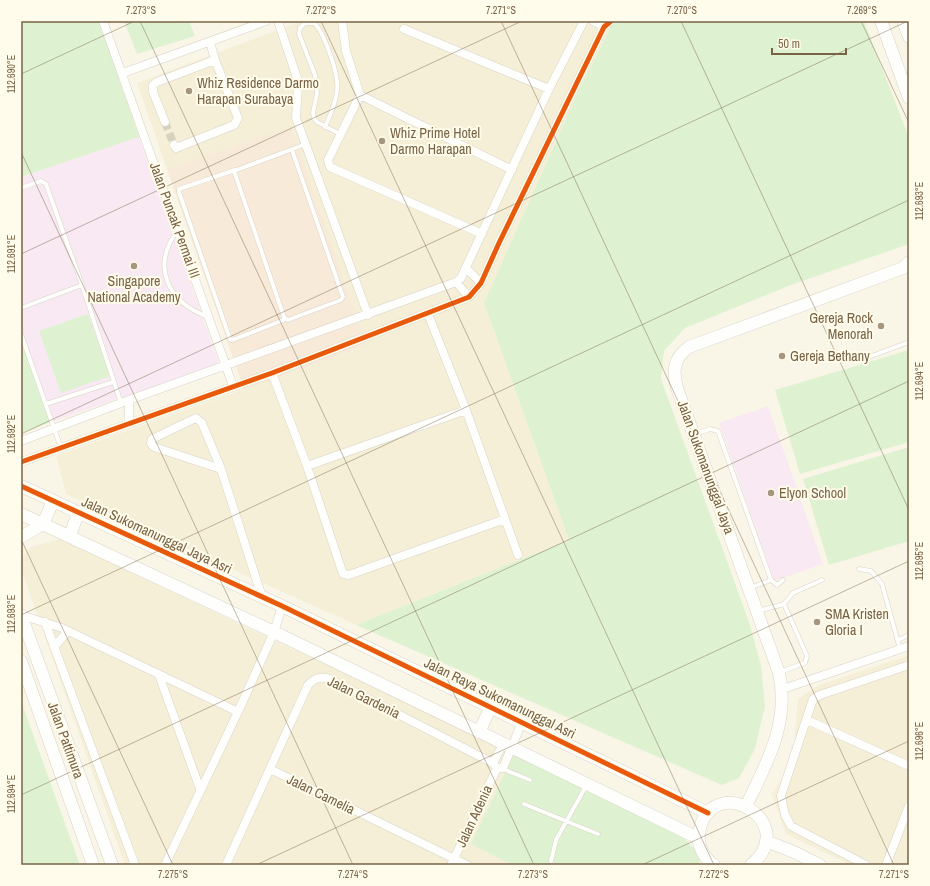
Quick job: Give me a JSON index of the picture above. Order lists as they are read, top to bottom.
{
  "streets": {
    "street": [
      "Jalan Puncak Permai III",
      "Jalan Sukomanunggal Jaya",
      "Jalan Sukomanunggal Jaya Asri",
      "Jalan Gardenia",
      "Jalan Raya Sukomanunggal Asri",
      "Jalan Pattimura",
      "Jalan Camelia",
      "Jalan Adenia"
    ]
  },
  "crossings": [
    ["Jalan Sukomanunggal Jaya Asri", "Jalan Raya Sukomanunggal Asri"],
    ["Jalan Gardenia", "Jalan Camelia"],
    ["Jalan Gardenia", "Jalan Adenia"],
    ["Jalan Raya Sukomanunggal Asri", "Jalan Adenia"],
    ["Jalan Camelia", "Jalan Adenia"]
  ],
  "places": [
    "Whiz Residence Darmo Harapan Surabaya",
    "Whiz Prime Hotel Darmo Harapan",
    "Singapore National Academy",
    "Gereja Rock Menorah",
    "Gereja Bethany",
    "Elyon School",
    "SMA Kristen Gloria I"
  ],
  "scale_bar": "50 m",
  "coordinates": [
    "7.273°S",
    "7.272°S",
    "7.271°S",
    "7.270°S",
    "7.269°S",
    "112.690°E",
    "112.693°E",
    "112.691°E",
    "112.694°E",
    "112.692°E",
    "112.695°E",
    "112.696°E",
    "7.275°S",
    "7.274°S"
  ]
}
